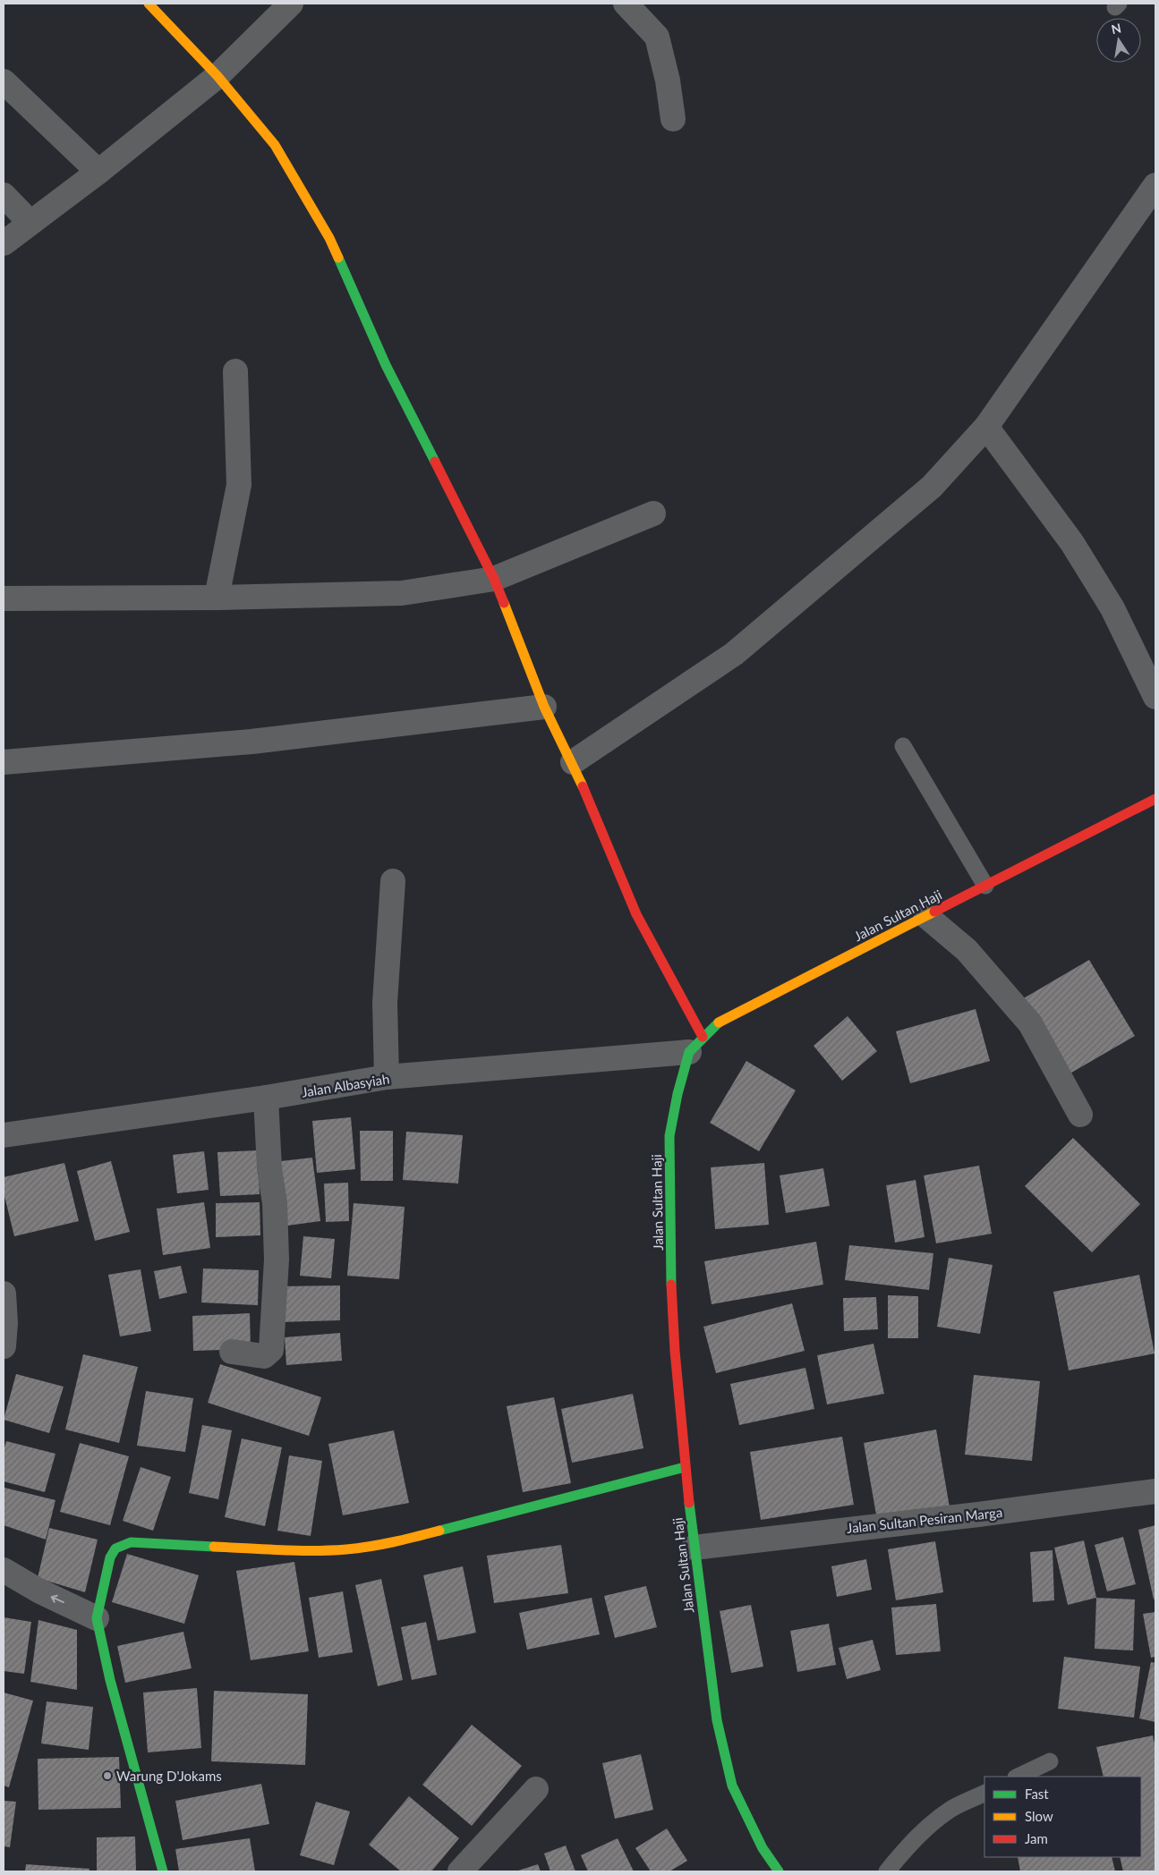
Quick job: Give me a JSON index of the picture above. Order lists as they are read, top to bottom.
{
  "streets": {
    "street": ["Jalan Sultan Haji", "Jalan Albasyiah", "Jalan Sultan Pesiran Marga"]
  },
  "crossings": [
    ["Jalan Sultan Haji", "Jalan Albasyiah"],
    ["Jalan Sultan Haji", "Jalan Sultan Pesiran Marga"]
  ],
  "places": ["Warung D'Jokams"],
  "legend": ["Fast", "Slow", "Jam"],
  "north": "top"
}
